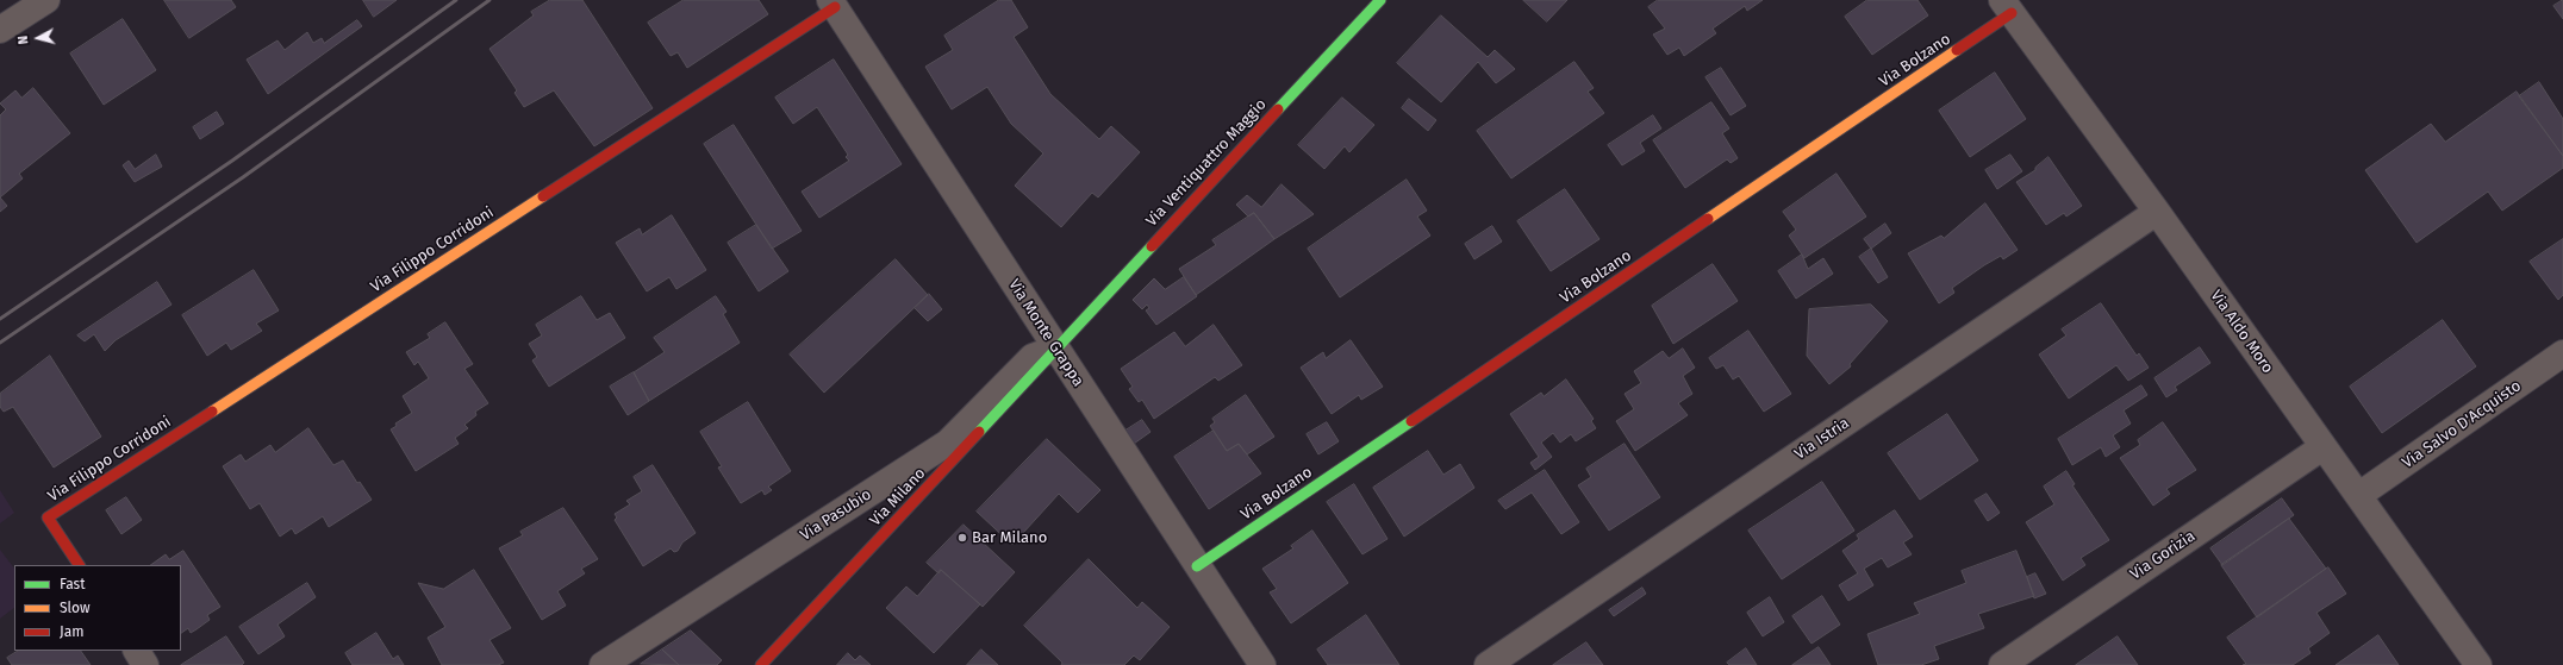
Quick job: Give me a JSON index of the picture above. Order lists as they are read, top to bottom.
{
  "streets": {
    "street": [
      "Via Bolzano",
      "Via Ventiquattro Maggio",
      "Via Filippo Corridoni",
      "Via Aldo Moro",
      "Via Monte Grappa",
      "Via Salvo D'Acquisto",
      "Via Istria",
      "Via Milano",
      "Via Pasubio",
      "Via Gorizia"
    ]
  },
  "crossings": [
    ["Via Bolzano", "Via Aldo Moro"],
    ["Via Bolzano", "Via Monte Grappa"],
    ["Via Ventiquattro Maggio", "Via Monte Grappa"],
    ["Via Ventiquattro Maggio", "Via Milano"],
    ["Via Ventiquattro Maggio", "Via Pasubio"],
    ["Via Filippo Corridoni", "Via Monte Grappa"],
    ["Via Aldo Moro", "Via Salvo D'Acquisto"],
    ["Via Aldo Moro", "Via Istria"],
    ["Via Aldo Moro", "Via Gorizia"],
    ["Via Monte Grappa", "Via Milano"],
    ["Via Monte Grappa", "Via Pasubio"],
    ["Via Milano", "Via Pasubio"]
  ],
  "places": ["Bar Milano"],
  "legend": ["Fast", "Slow", "Jam"],
  "north": "left"
}
